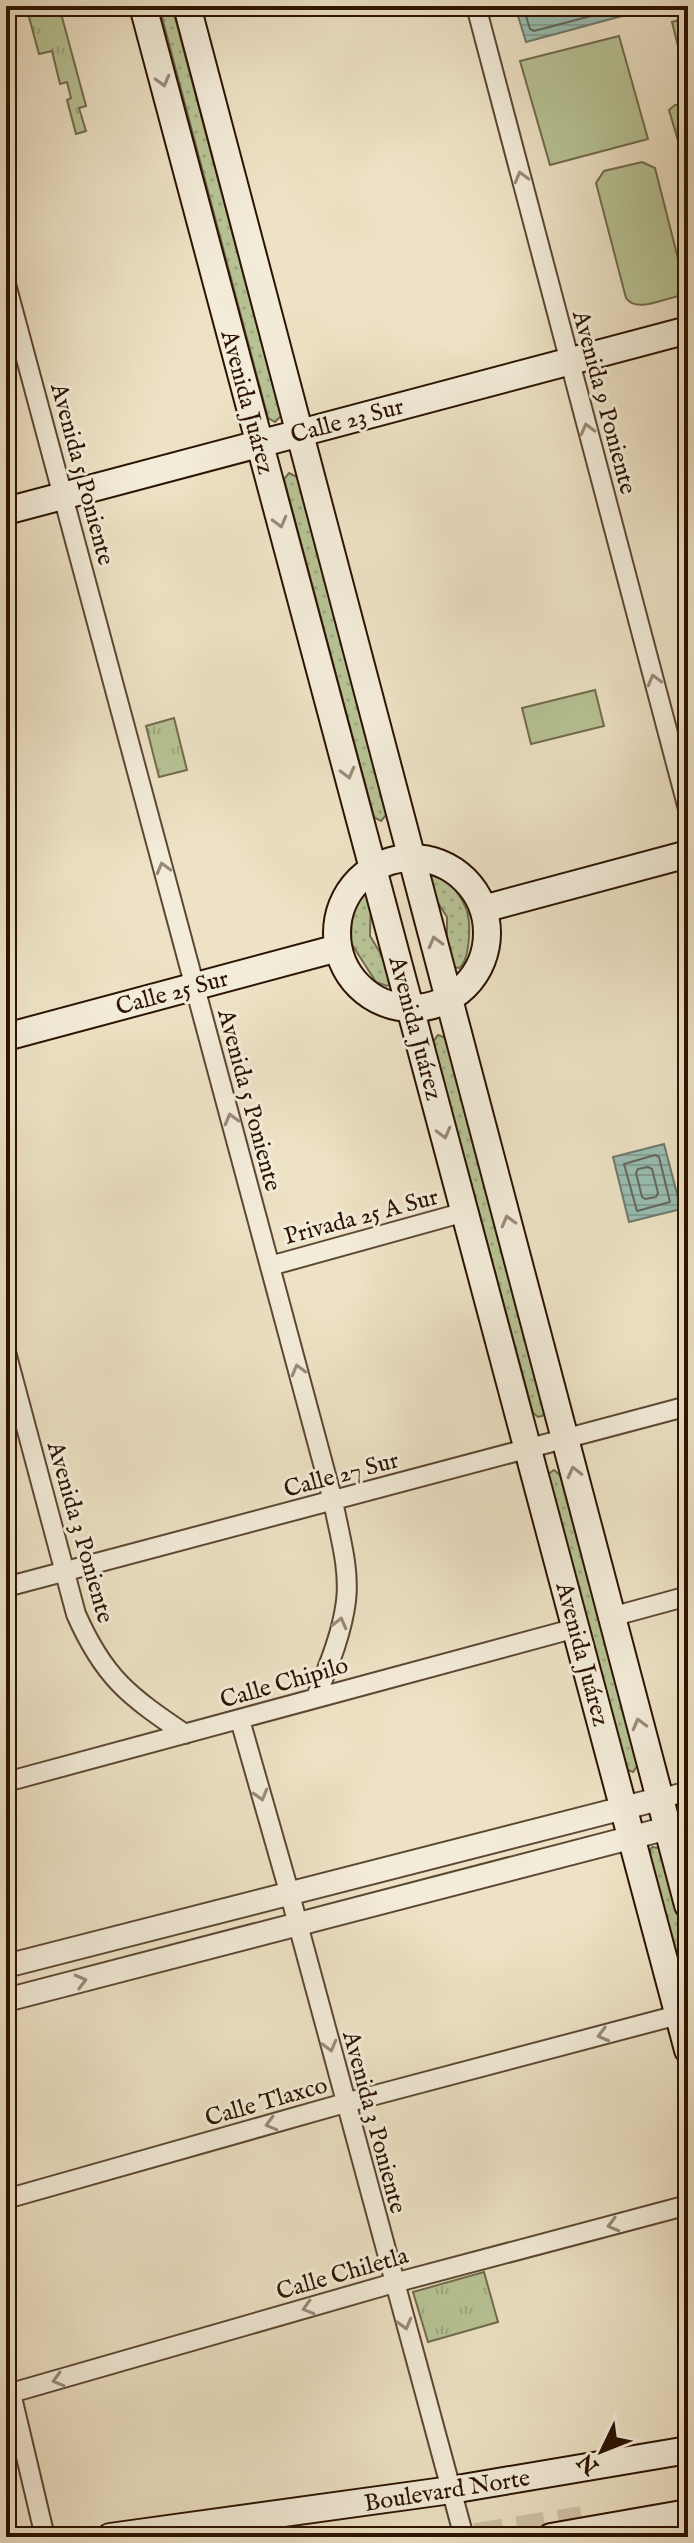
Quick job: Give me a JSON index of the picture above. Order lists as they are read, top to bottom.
{
  "streets": {
    "main road": [
      "Avenida Juárez",
      "Calle 23 Sur",
      "Calle 25 Sur",
      "Boulevard Norte"
    ],
    "street": [
      "Avenida 9 Poniente",
      "Avenida 5 Poniente",
      "Privada 25 A Sur",
      "Calle 27 Sur",
      "Avenida 3 Poniente",
      "Calle Chipilo",
      "Calle Tlaxco",
      "Calle Chiletla"
    ]
  },
  "crossings": [
    ["Avenida Juárez", "Calle 23 Sur"],
    ["Avenida Juárez", "Privada 25 A Sur"],
    ["Avenida Juárez", "Calle 27 Sur"],
    ["Avenida Juárez", "Calle Chipilo"],
    ["Avenida Juárez", "Calle Tlaxco"],
    ["Avenida 9 Poniente", "Calle 23 Sur"],
    ["Calle 23 Sur", "Avenida 5 Poniente"],
    ["Avenida 5 Poniente", "Calle 25 Sur"],
    ["Avenida 5 Poniente", "Privada 25 A Sur"],
    ["Avenida 5 Poniente", "Calle 27 Sur"],
    ["Avenida 5 Poniente", "Calle Chipilo"],
    ["Calle 27 Sur", "Avenida 3 Poniente"],
    ["Avenida 3 Poniente", "Calle Chipilo"],
    ["Avenida 3 Poniente", "Calle Tlaxco"],
    ["Avenida 3 Poniente", "Calle Chiletla"],
    ["Avenida 3 Poniente", "Boulevard Norte"]
  ],
  "one_way": [
    "Avenida 9 Poniente",
    "Avenida 5 Poniente",
    "Avenida 3 Poniente",
    "Calle Tlaxco",
    "Calle Chiletla"
  ],
  "north": "bottom left"
}
